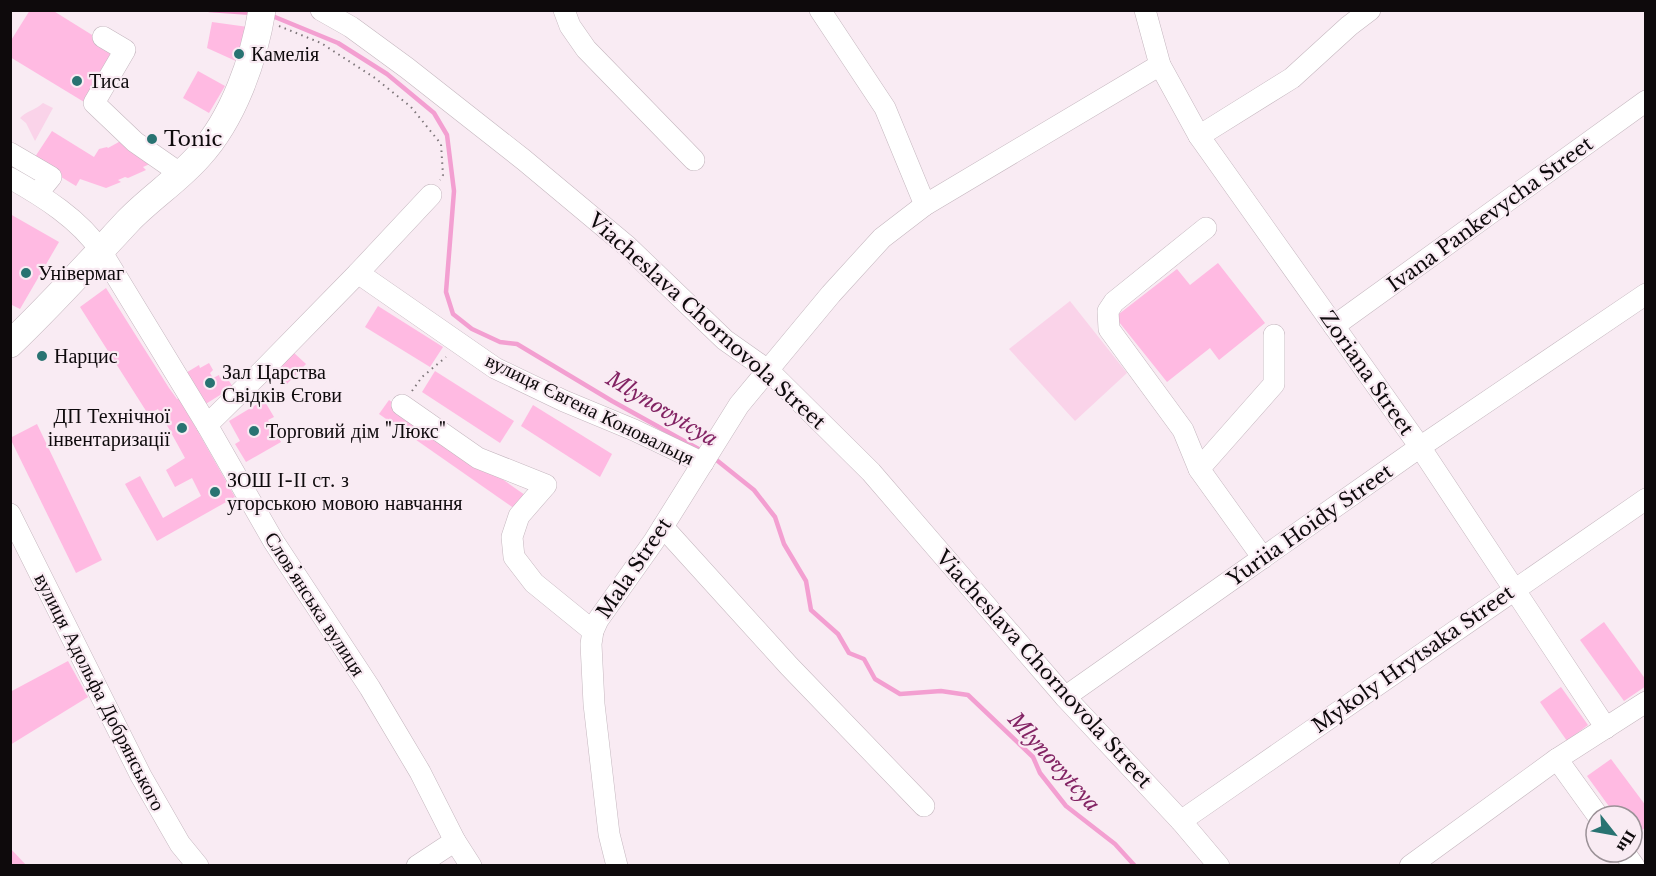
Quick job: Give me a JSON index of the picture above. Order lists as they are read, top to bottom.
{
  "streets": {
    "street": [
      "Ivana Pankevycha Street",
      "Viacheslava Chornovola Street",
      "Zoriana Street",
      "вулиця Євгена Коновальця",
      "Yuriia Hoidy Street",
      "Mala Street",
      "Словʼянська вулиця",
      "Mykoly Hrytsaka Street",
      "вулиця Адольфа Добрянського"
    ]
  },
  "crossings": [
    ["Ivana Pankevycha Street", "Zoriana Street"],
    ["Viacheslava Chornovola Street", "Yuriia Hoidy Street"],
    ["Viacheslava Chornovola Street", "Mala Street"],
    ["Viacheslava Chornovola Street", "Mykoly Hrytsaka Street"],
    ["Zoriana Street", "Yuriia Hoidy Street"],
    ["Zoriana Street", "Mala Street"],
    ["Zoriana Street", "Mykoly Hrytsaka Street"],
    ["вулиця Євгена Коновальця", "Mala Street"]
  ],
  "water": ["Mlynovytcya"],
  "places": [
    "Камелія",
    "Тиса",
    "Tonic",
    "Універмаг",
    "Нарцис",
    "Зал Царства Свідків Єгови",
    "ДП Технічної інвентаризації",
    "Торговий дім \"Люкс\"",
    "ЗОШ І-ІІ ст. з угорською мовою навчання"
  ],
  "north": "bottom right"
}
